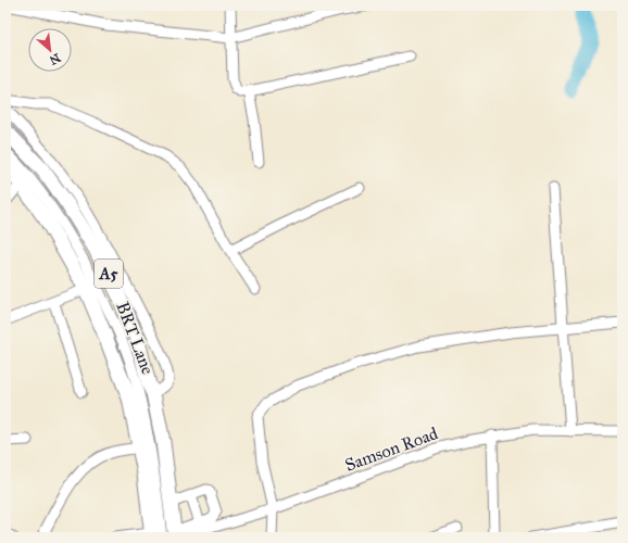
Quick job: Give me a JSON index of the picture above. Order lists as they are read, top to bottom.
{
  "streets": {
    "highway": ["A5"],
    "street": ["BRT Lane", "Samson Road"]
  },
  "crossings": [
    ["A5", "BRT Lane"],
    ["A5", "Samson Road"]
  ],
  "north": "bottom right"
}
